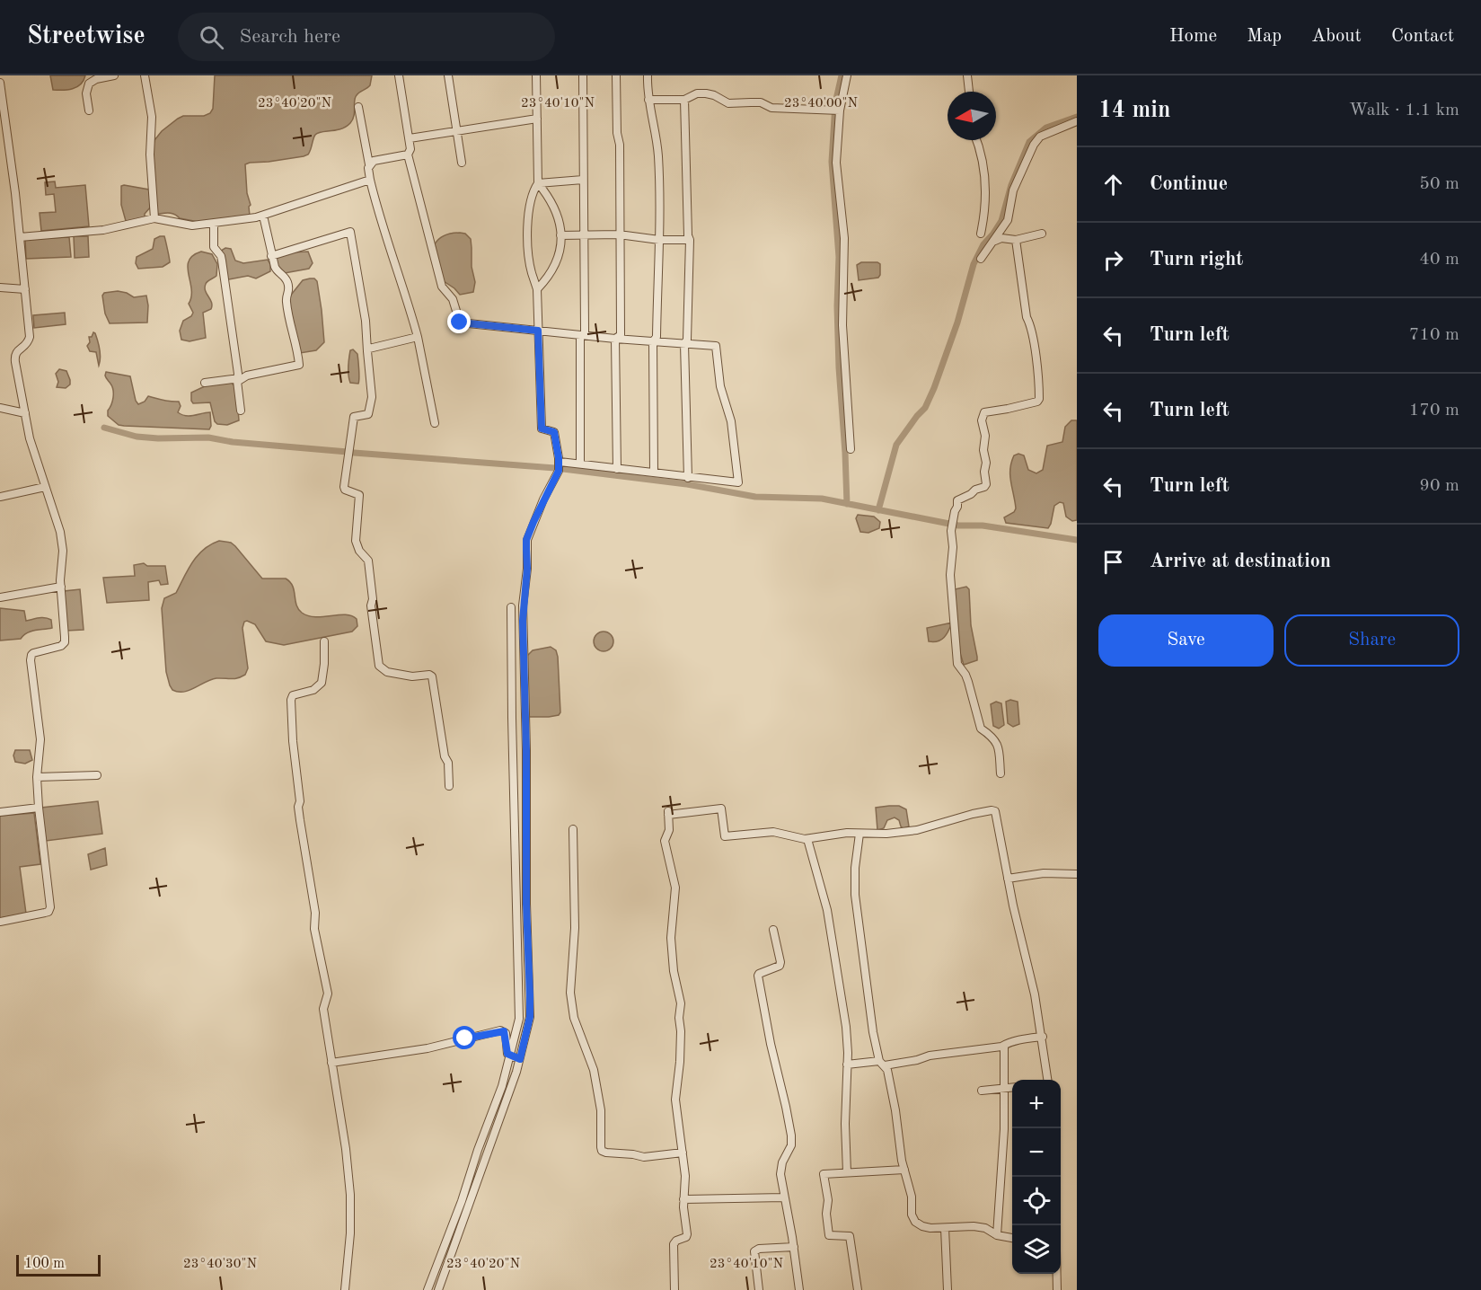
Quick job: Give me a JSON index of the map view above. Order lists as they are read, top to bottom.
{
  "scale_bar": "100 m",
  "north": "left",
  "page": {
    "header": "Streetwise",
    "search": "Search here",
    "nav": [
      "Home",
      "Map",
      "About",
      "Contact"
    ],
    "heading": ["14 min", "Walk · 1.1 km"],
    "list": [
      ["Continue", "50 m"],
      ["Turn right", "40 m"],
      ["Turn left", "710 m"],
      ["Turn left", "170 m"],
      ["Turn left", "90 m"],
      "Arrive at destination"
    ],
    "buttons": ["Save", "Share"],
    "map_buttons": ["+", "−"],
    "scale": "100 m"
  },
  "coordinates": [
    "23°40'20\"N",
    "23°40'10\"N",
    "23°40'00\"N",
    "23°40'30\"N"
  ]
}
